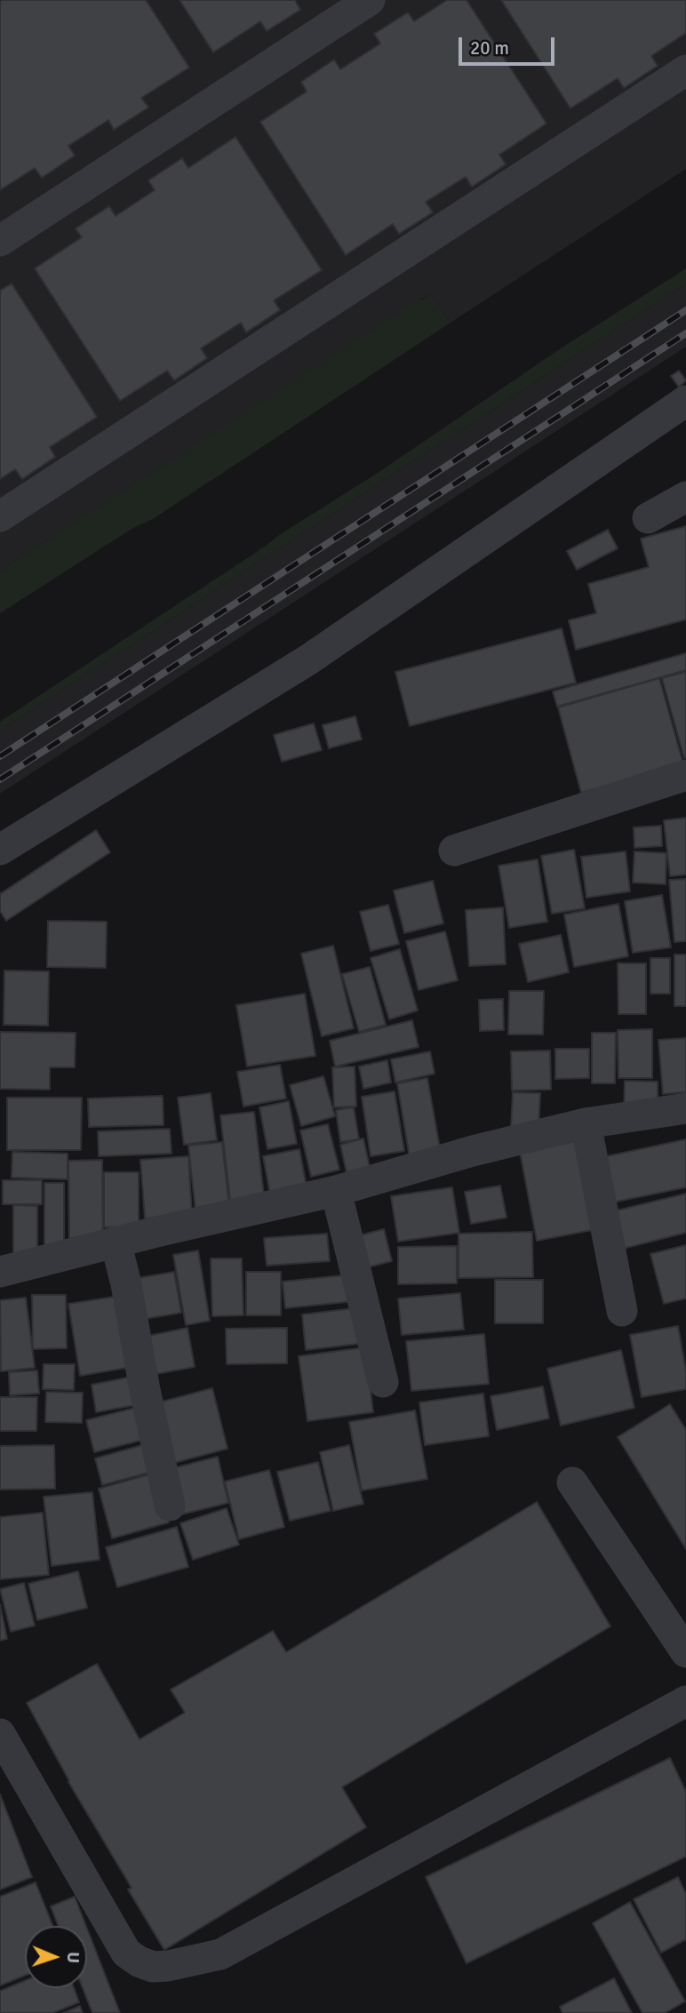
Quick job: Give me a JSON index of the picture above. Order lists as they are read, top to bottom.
{
  "scale_bar": "20 m",
  "north": "right"
}
